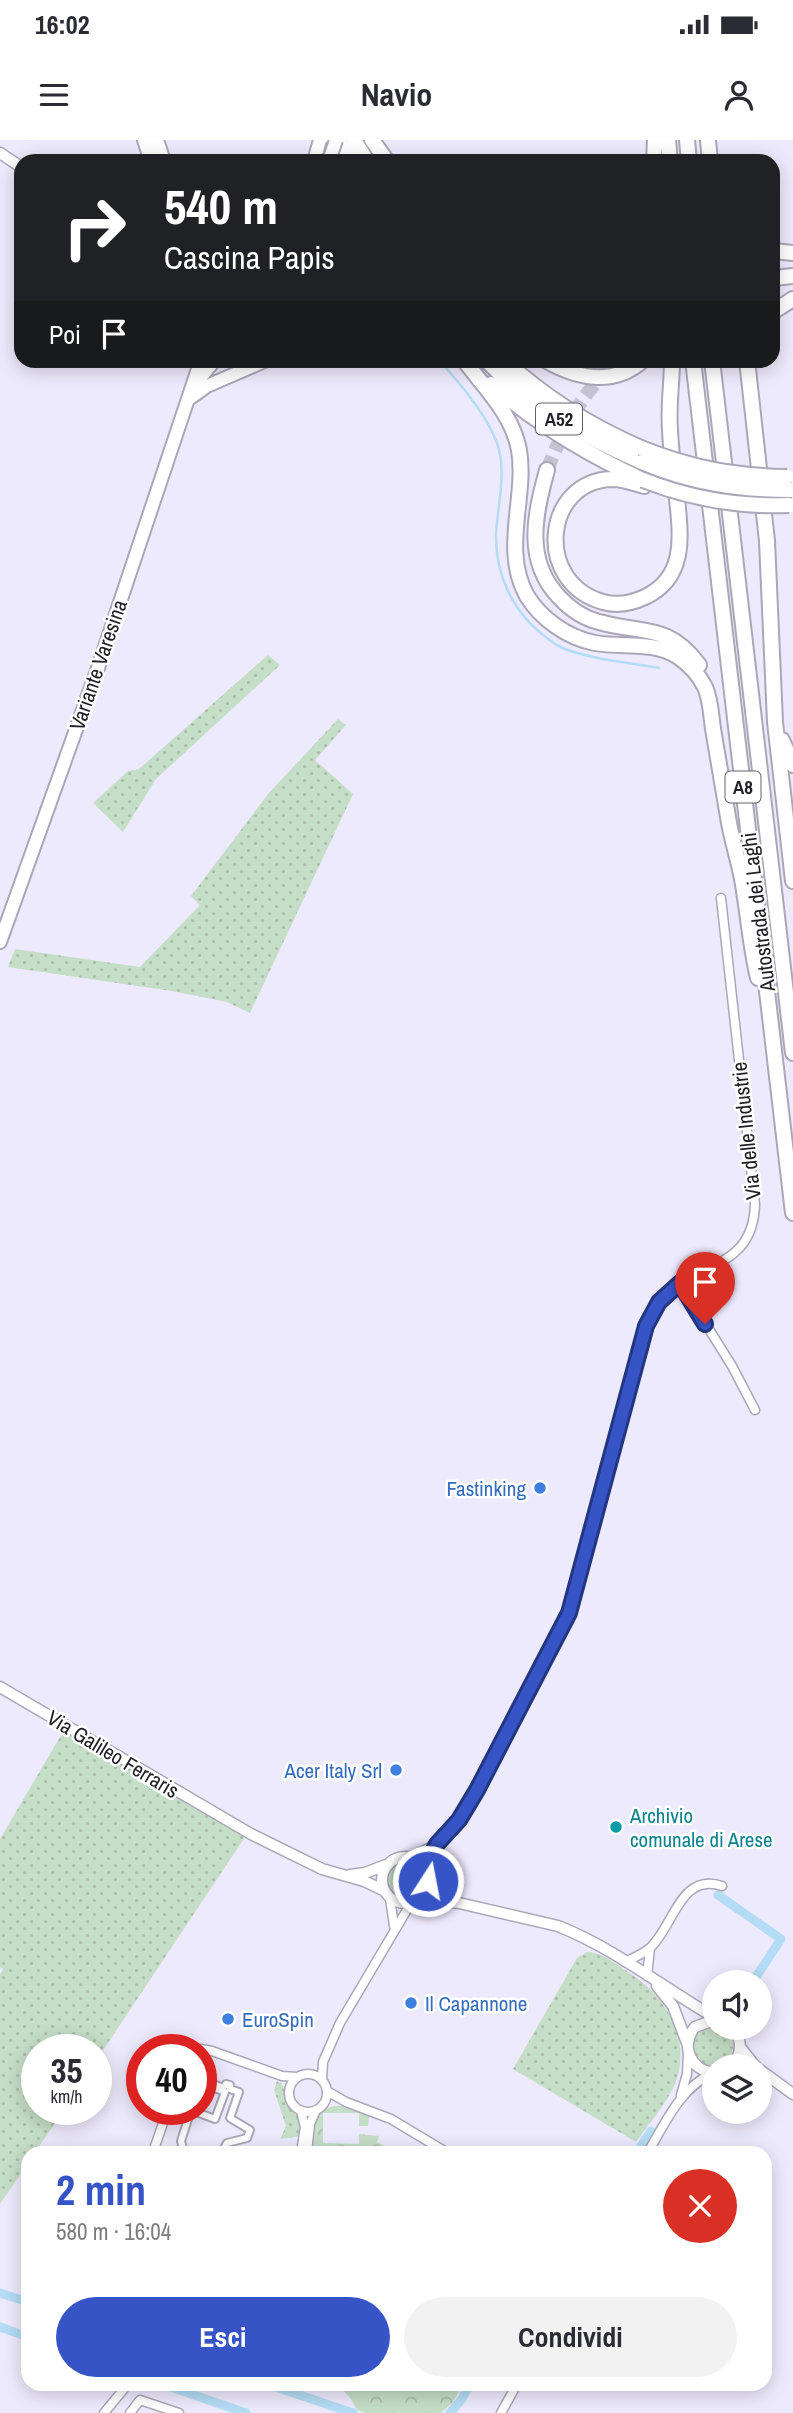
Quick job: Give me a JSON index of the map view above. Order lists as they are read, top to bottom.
{
  "streets": {
    "highway": ["A52", "A8", "Autostrada dei Laghi"],
    "main road": ["Variante Varesina"],
    "street": ["Via delle Industrie", "Via Galileo Ferraris"]
  },
  "crossings": [
    ["Via delle Industrie", "Via Galileo Ferraris"]
  ],
  "places": [
    "Fastinking",
    "Acer Italy Srl",
    "Archivio comunale di Arese",
    "Il Capannone",
    "EuroSpin"
  ],
  "page": {
    "status": "16:02",
    "header": "Navio",
    "turn": ["540 m", "Cascina Papis"],
    "then": "Poi",
    "speed": "35 km/h",
    "limit": "40",
    "heading": ["2 min", "580 m · 16:04"],
    "buttons": ["Esci", "Condividi"]
  }
}
